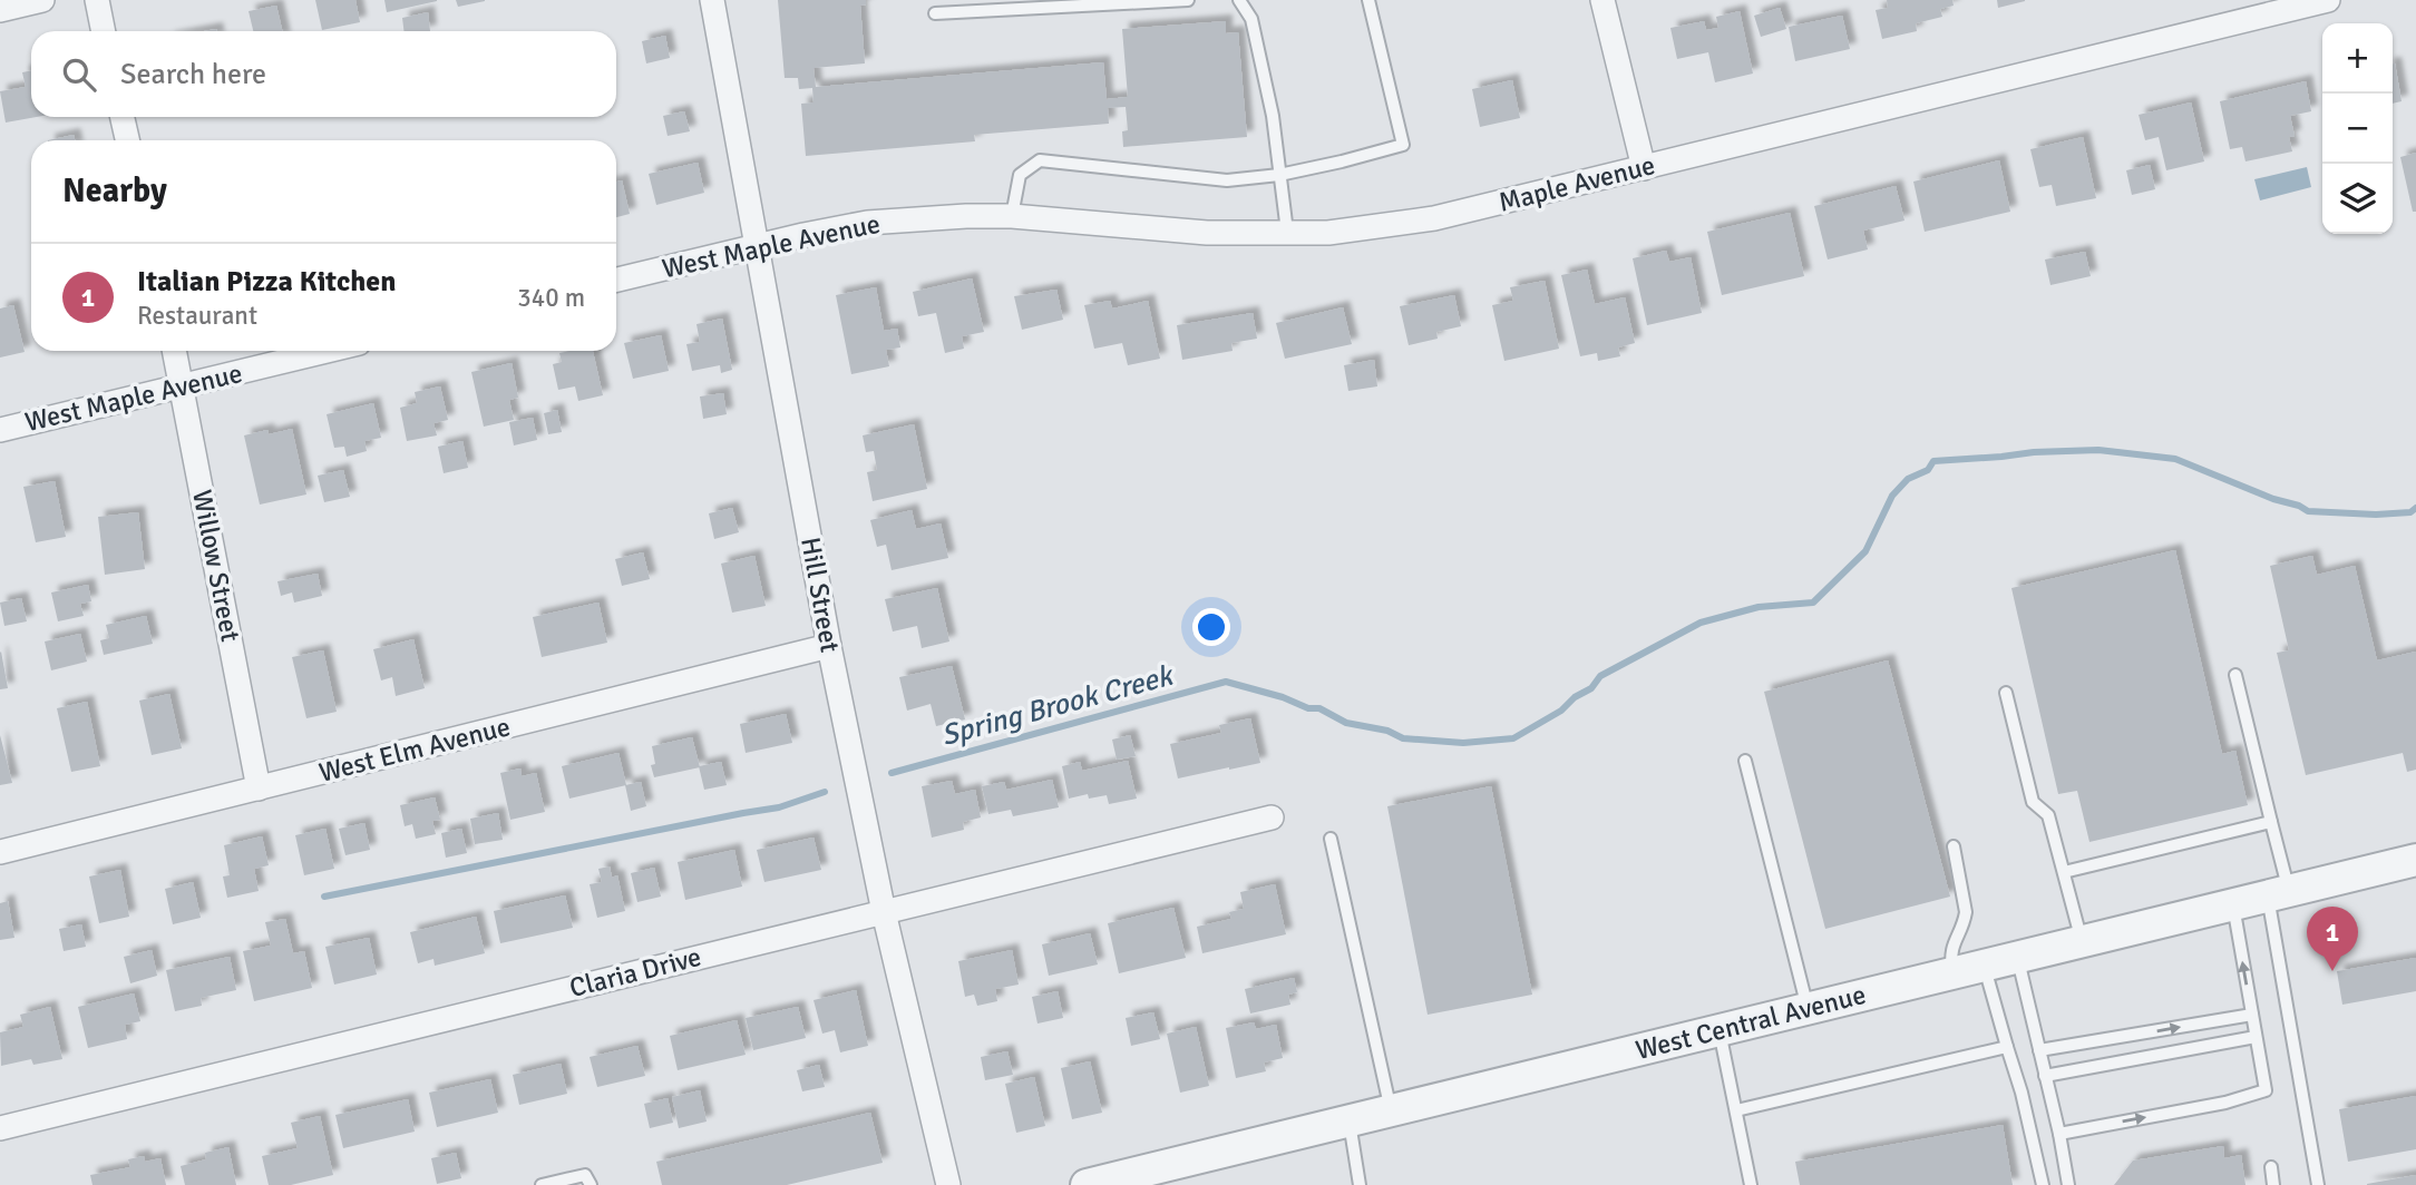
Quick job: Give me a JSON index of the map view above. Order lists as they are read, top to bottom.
{
  "streets": {
    "street": [
      "Maple Avenue",
      "West Maple Avenue",
      "Willow Street",
      "Hill Street",
      "West Elm Avenue",
      "Claria Drive",
      "West Central Avenue"
    ]
  },
  "crossings": [
    ["Maple Avenue", "West Maple Avenue"],
    ["West Maple Avenue", "Willow Street"],
    ["West Maple Avenue", "Hill Street"],
    ["Willow Street", "West Elm Avenue"],
    ["Hill Street", "West Elm Avenue"],
    ["Hill Street", "Claria Drive"]
  ],
  "water": ["Spring Brook Creek"],
  "page": {
    "map_buttons": ["+", "−"],
    "search": "Search here",
    "heading": "Nearby",
    "list": [
      {
        "mark": "1",
        "name": "Italian Pizza Kitchen",
        "note": "Restaurant",
        "value": "340 m"
      }
    ],
    "pins": "1"
  }
}
